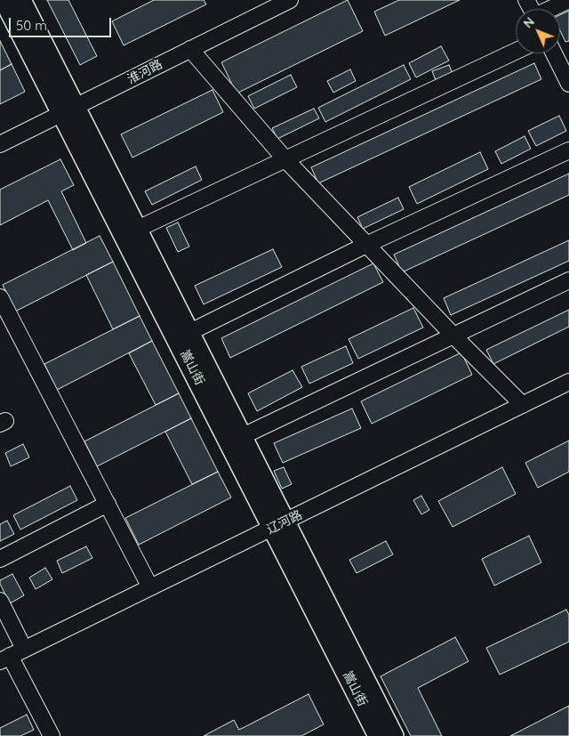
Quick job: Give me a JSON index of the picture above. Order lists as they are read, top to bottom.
{
  "streets": {
    "main road": ["嵩山街"],
    "street": ["淮河路", "辽河路"]
  },
  "crossings": [
    ["淮河路", "嵩山街"],
    ["嵩山街", "辽河路"]
  ],
  "scale_bar": "50 m",
  "north": "top left"
}
